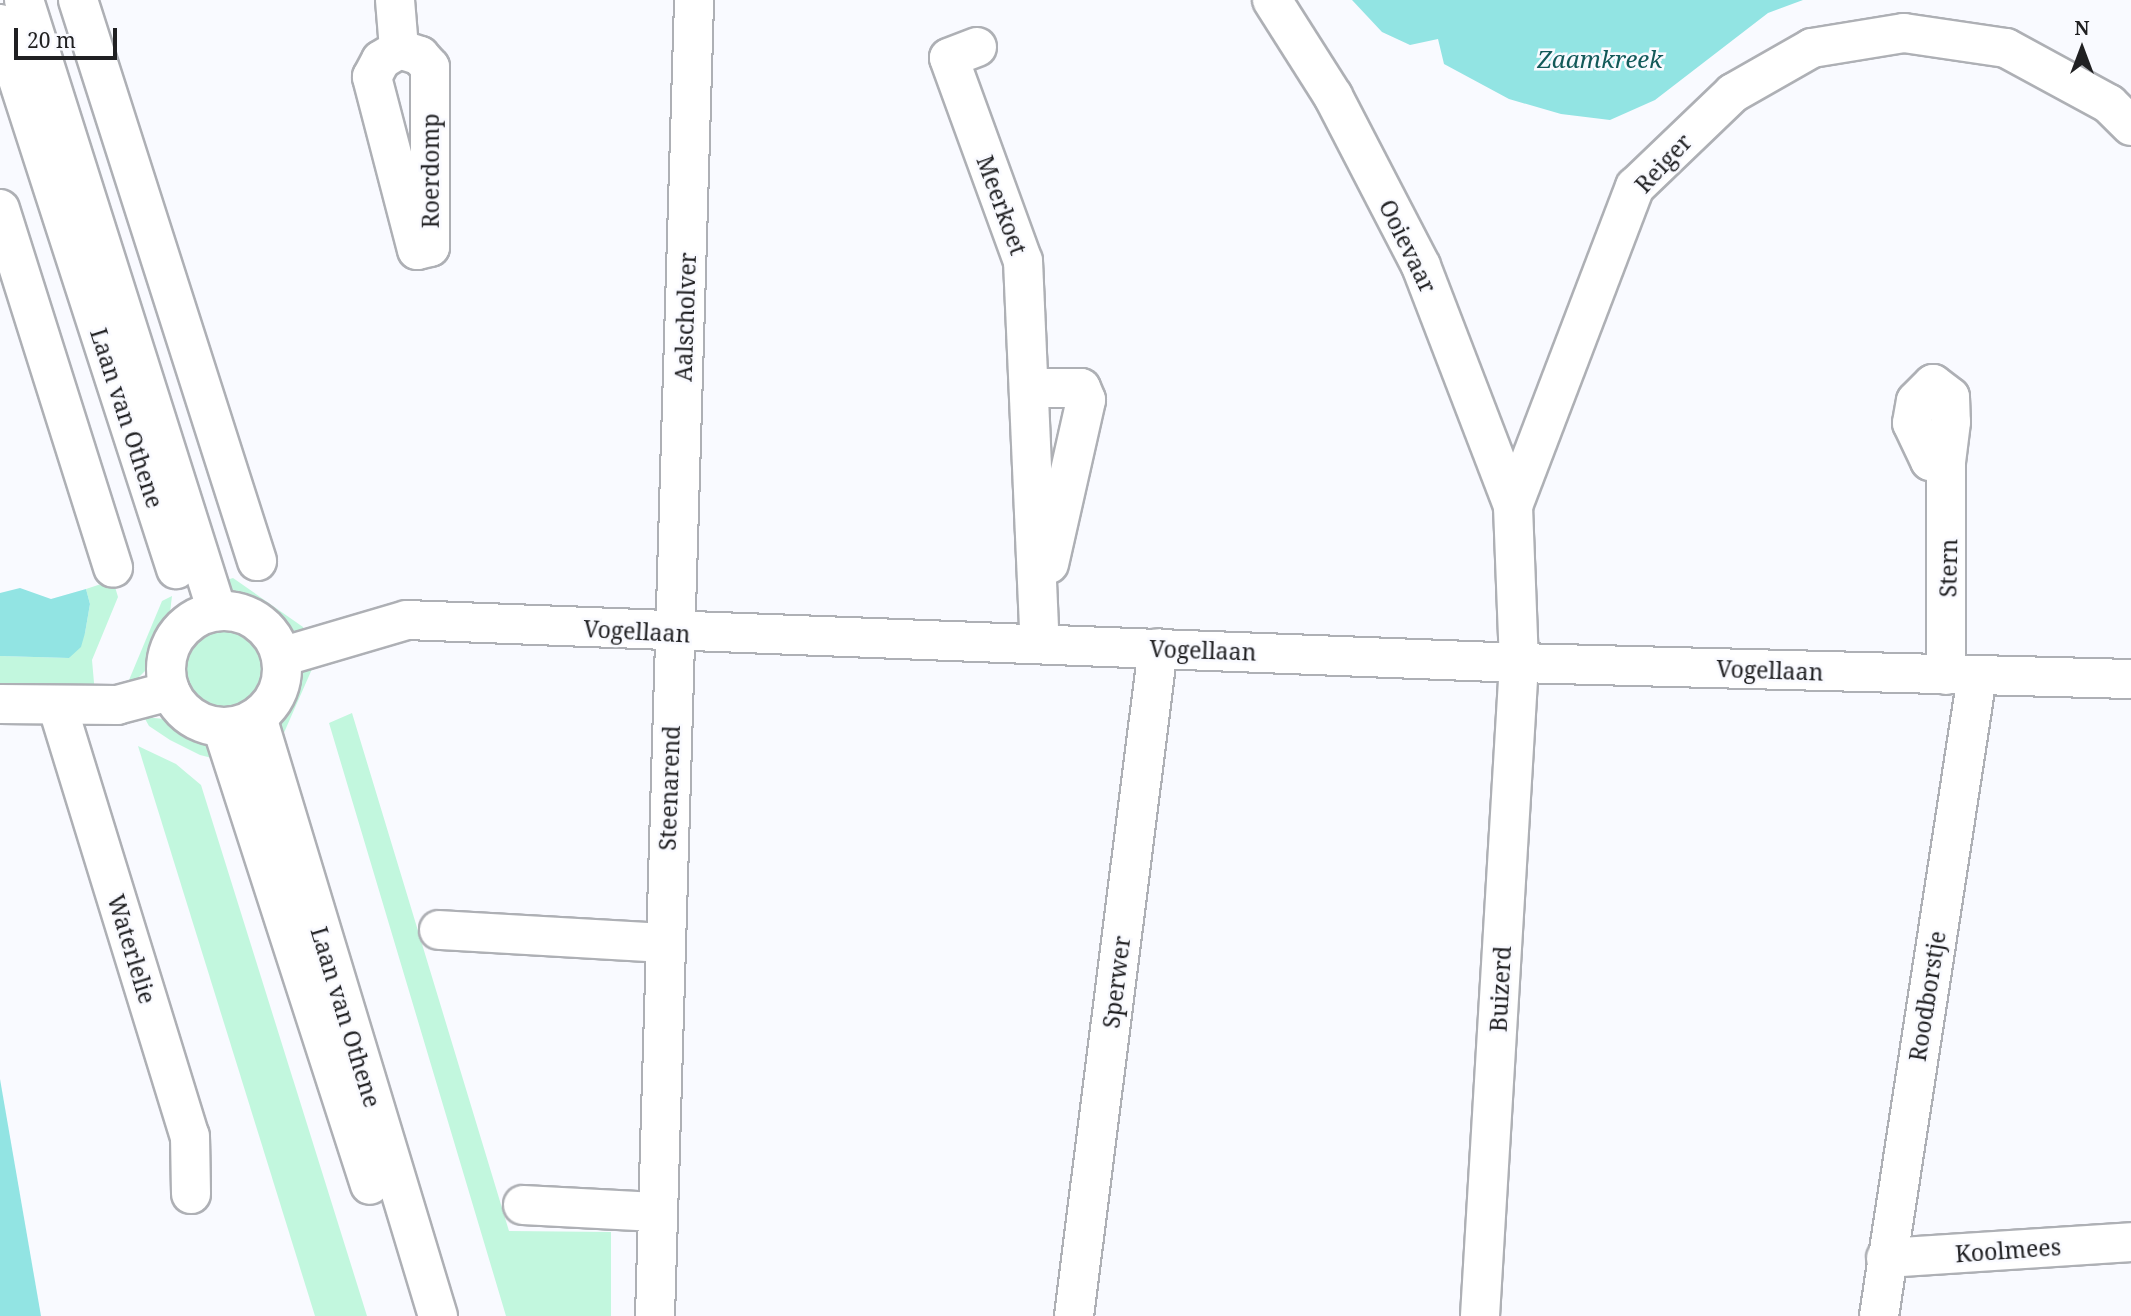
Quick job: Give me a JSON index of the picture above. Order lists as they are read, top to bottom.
{
  "streets": {
    "street": [
      "Reiger",
      "Meerkoet",
      "Ooievaar",
      "Aalscholver",
      "Laan van Othene",
      "Stern",
      "Vogellaan",
      "Steenarend",
      "Waterlelie",
      "Sperwer",
      "Buizerd",
      "Roodborstje",
      "Koolmees"
    ]
  },
  "crossings": [
    ["Reiger", "Ooievaar"],
    ["Reiger", "Vogellaan"],
    ["Reiger", "Buizerd"],
    ["Meerkoet", "Vogellaan"],
    ["Aalscholver", "Vogellaan"],
    ["Aalscholver", "Steenarend"],
    ["Laan van Othene", "Vogellaan"],
    ["Stern", "Vogellaan"],
    ["Stern", "Roodborstje"],
    ["Vogellaan", "Steenarend"],
    ["Vogellaan", "Sperwer"],
    ["Vogellaan", "Buizerd"],
    ["Vogellaan", "Roodborstje"],
    ["Roodborstje", "Koolmees"]
  ],
  "water": ["Zaamkreek"],
  "scale_bar": "20 m",
  "north": "top"
}
